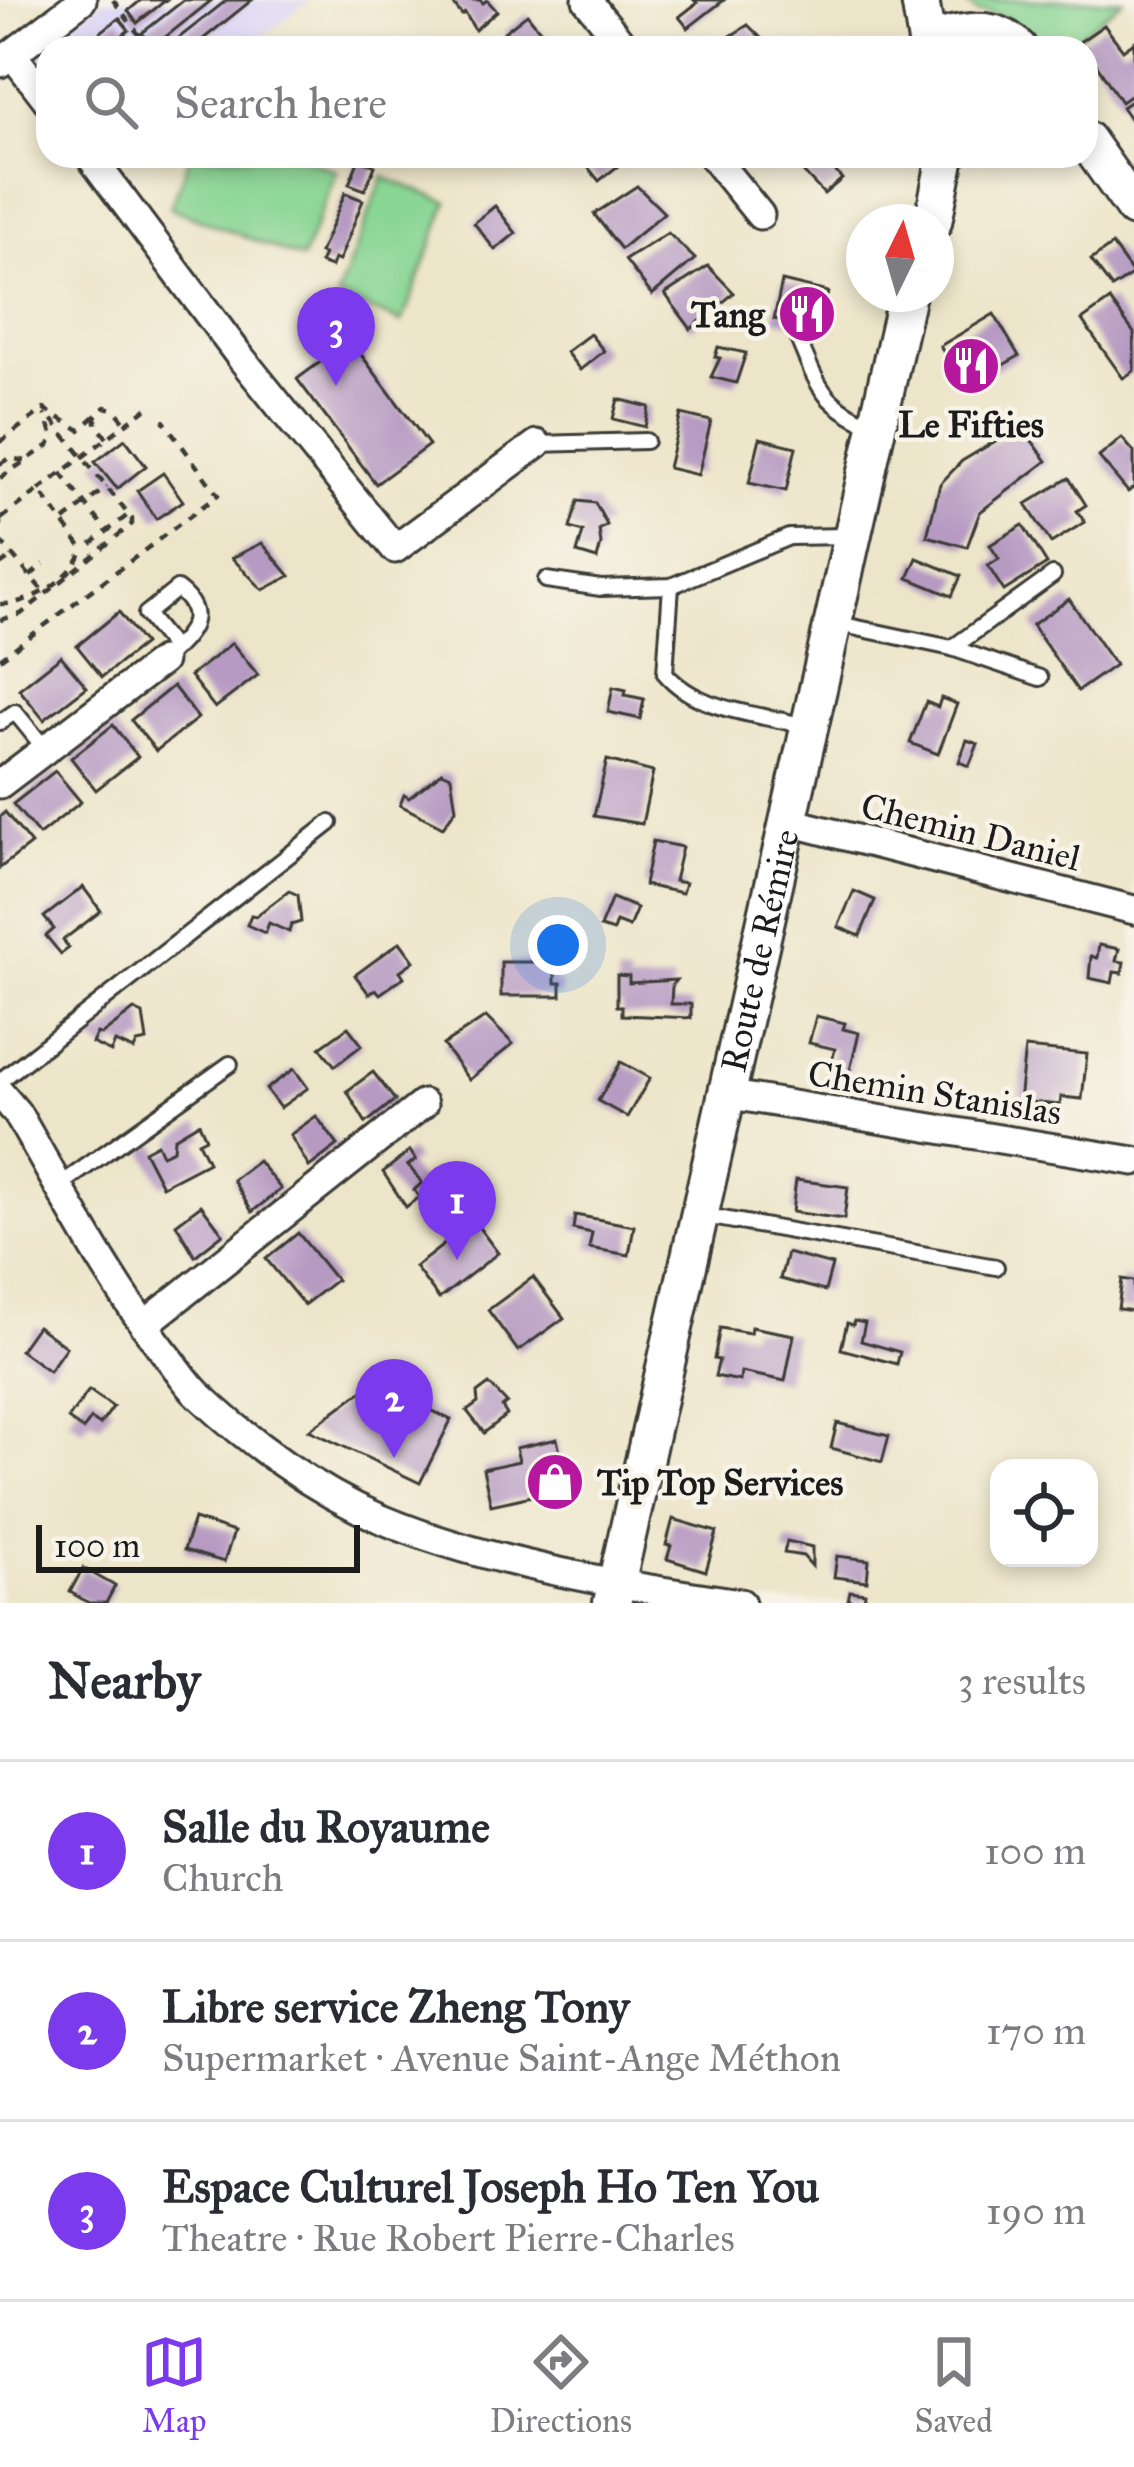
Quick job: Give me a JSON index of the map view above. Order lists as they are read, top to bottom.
{
  "streets": {
    "main road": ["Route de Rémire"],
    "street": ["Chemin Daniel", "Chemin Stanislas"]
  },
  "crossings": [
    ["Chemin Daniel", "Route de Rémire"],
    ["Route de Rémire", "Chemin Stanislas"]
  ],
  "places": {
    "restaurant": ["Tang", "Le Fifties"],
    "shop": ["Tip Top Services"]
  },
  "scale_bar": "100 m",
  "north": "top",
  "page": {
    "search": "Search here",
    "pins": ["3", "1", "2"],
    "scale": "100 m",
    "heading": ["Nearby", "3 results"],
    "list": [
      {
        "mark": "1",
        "name": "Salle du Royaume",
        "note": "Church",
        "value": "100 m"
      },
      {
        "mark": "2",
        "name": "Libre service Zheng Tony",
        "note": "Supermarket · Avenue Saint-Ange Méthon",
        "value": "170 m"
      },
      {
        "mark": "3",
        "name": "Espace Culturel Joseph Ho Ten You",
        "note": "Theatre · Rue Robert Pierre-Charles",
        "value": "190 m"
      }
    ],
    "nav": ["Map", "Directions", "Saved"]
  }
}
